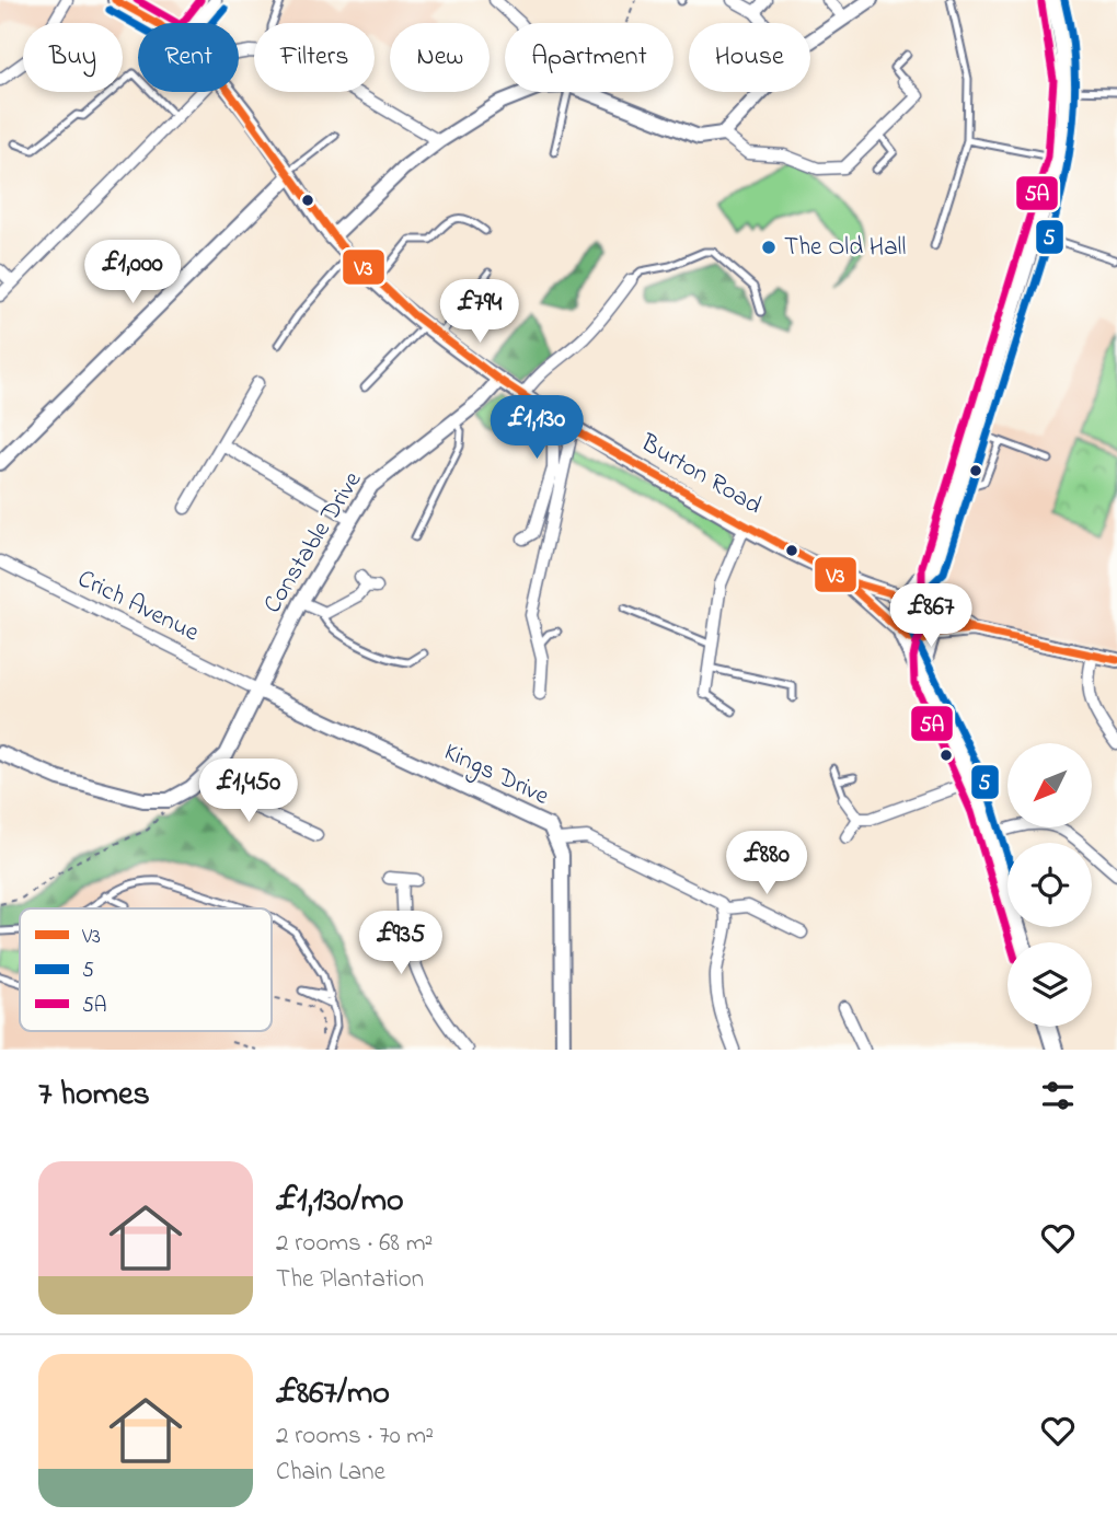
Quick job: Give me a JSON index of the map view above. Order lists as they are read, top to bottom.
{
  "streets": {
    "street": [
      "Burton Road",
      "Constable Drive",
      "Crich Avenue",
      "Kings Drive"
    ]
  },
  "crossings": [
    ["Burton Road", "Constable Drive"],
    ["Constable Drive", "Crich Avenue"],
    ["Constable Drive", "Kings Drive"],
    ["Crich Avenue", "Kings Drive"]
  ],
  "places": ["The Old Hall"],
  "lines": ["transit line V3", "transit line 5", "transit line 5A"],
  "legend": ["V3", "5", "5A"],
  "north": "bottom left",
  "page": {
    "chip": [
      "Buy",
      "Rent",
      "Filters",
      "New",
      "Apartment",
      "House"
    ],
    "price": [
      "£1,000",
      "£794",
      "£1,130",
      "£867",
      "£1,450",
      "£880",
      "£935"
    ],
    "heading": "7 homes",
    "list": [
      {
        "name": "£1,130/mo",
        "note": "2 rooms · 68 m² · The Plantation"
      },
      {
        "name": "£867/mo",
        "note": "2 rooms · 70 m² · Chain Lane"
      }
    ]
  }
}
